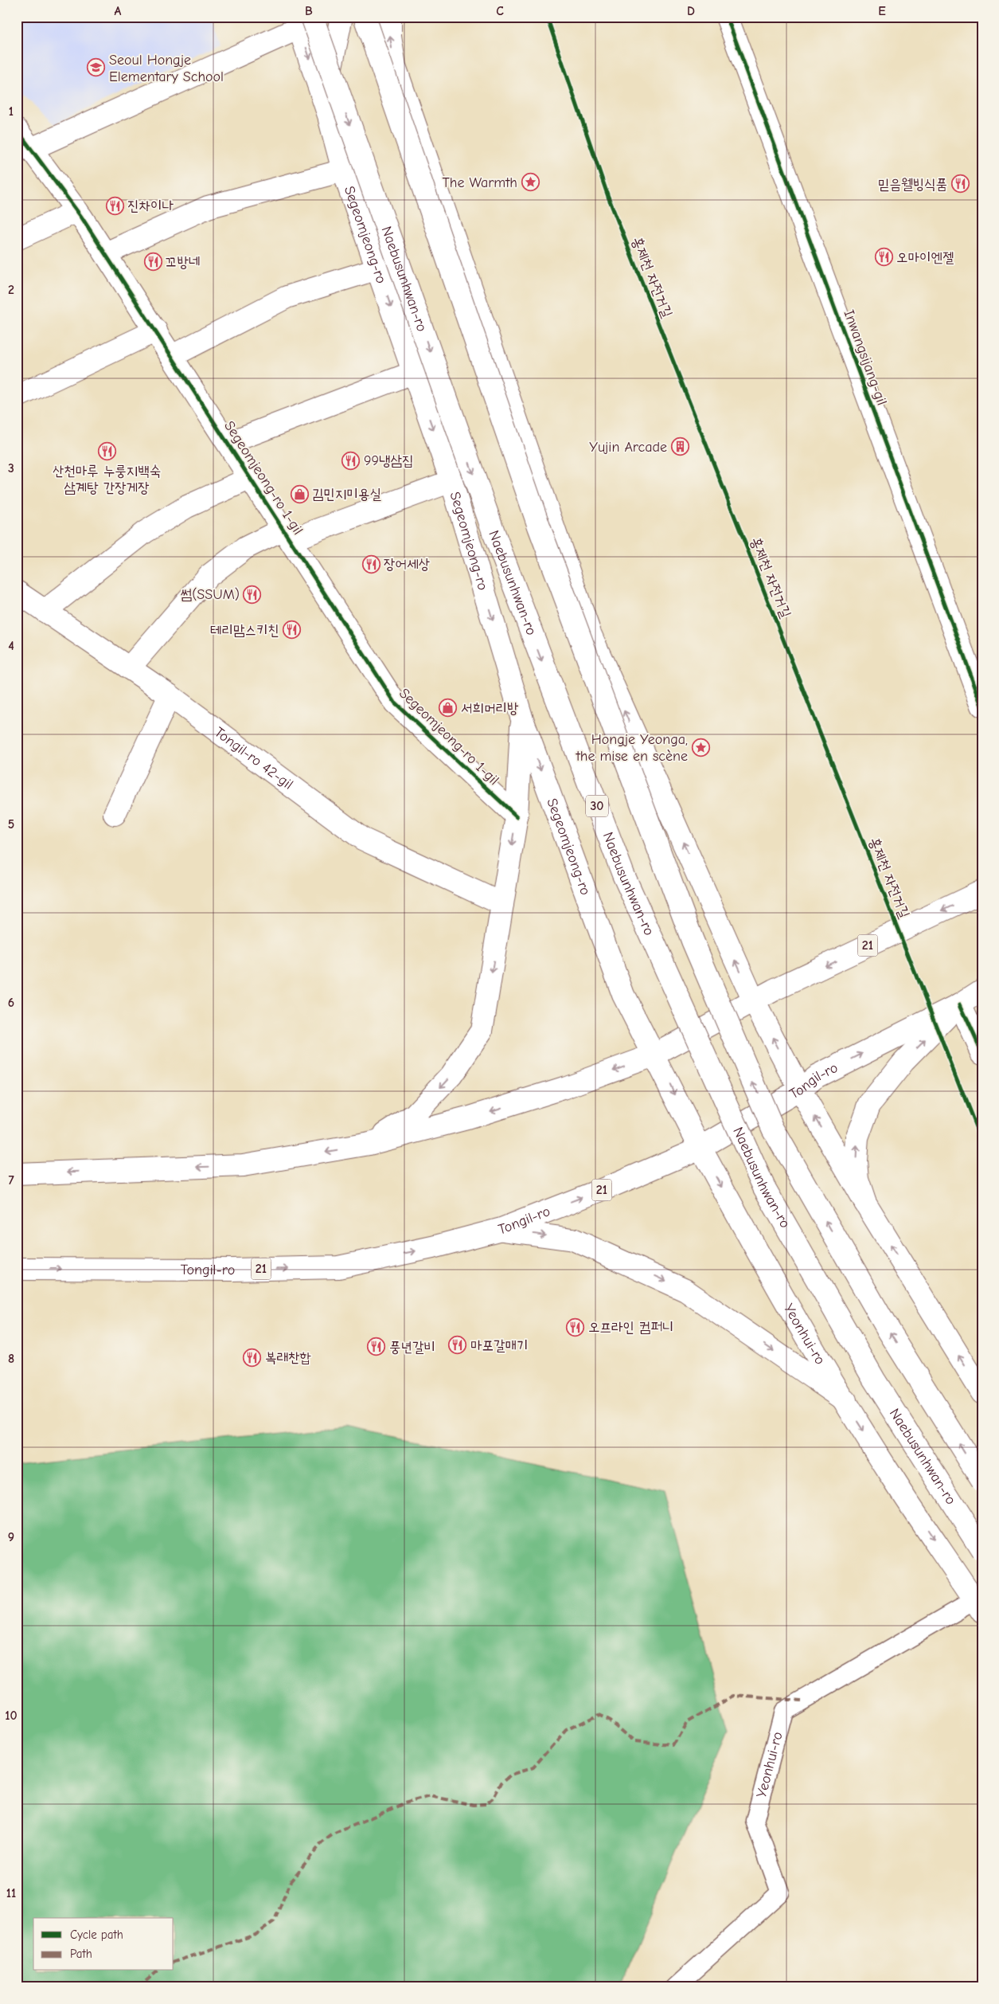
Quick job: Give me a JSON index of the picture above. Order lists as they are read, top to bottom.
{
  "streets": {
    "main road": [
      "Segeomjeong-ro",
      "Naebusunhwan-ro",
      "Inwangsijang-gil",
      "Segeomjeong-ro 1-gil",
      "Tongil-ro 42-gil",
      "30",
      "21",
      "Tongil-ro",
      "Yeonhui-ro"
    ],
    "cycle path": ["홍제천 자전거길"]
  },
  "crossings": [
    ["Segeomjeong-ro", "Segeomjeong-ro 1-gil"],
    ["Segeomjeong-ro", "21"],
    ["Segeomjeong-ro", "Yeonhui-ro"],
    ["Segeomjeong-ro 1-gil", "Tongil-ro 42-gil"],
    ["21", "Yeonhui-ro"],
    ["Tongil-ro", "Yeonhui-ro"]
  ],
  "places": {
    "school or university": ["Seoul Hongje Elementary School"],
    "place": ["The Warmth", "Hongje Yeonga, the mise en scène"],
    "restaurant": [
      "믿음웰빙식품",
      "진차이나",
      "오마이엔젤",
      "꼬방네",
      "산천마루 누룽지백숙 삼계탕 간장게장",
      "99냉삼집",
      "장어세상",
      "썸(SSUM)",
      "테리맘스키친",
      "오프라인 컴퍼니",
      "마포갈매기",
      "풍년갈비",
      "복래찬합"
    ],
    "building": ["Yujin Arcade"],
    "shop": ["김민지미용실", "서희머리방"]
  },
  "legend": ["Cycle path", "Path"],
  "grid": {
    "columns": [
      "A",
      "B",
      "C",
      "D",
      "E"
    ],
    "rows": [
      "1",
      "2",
      "3",
      "4",
      "5",
      "6",
      "7",
      "8",
      "9",
      "10",
      "11"
    ]
  }
}
